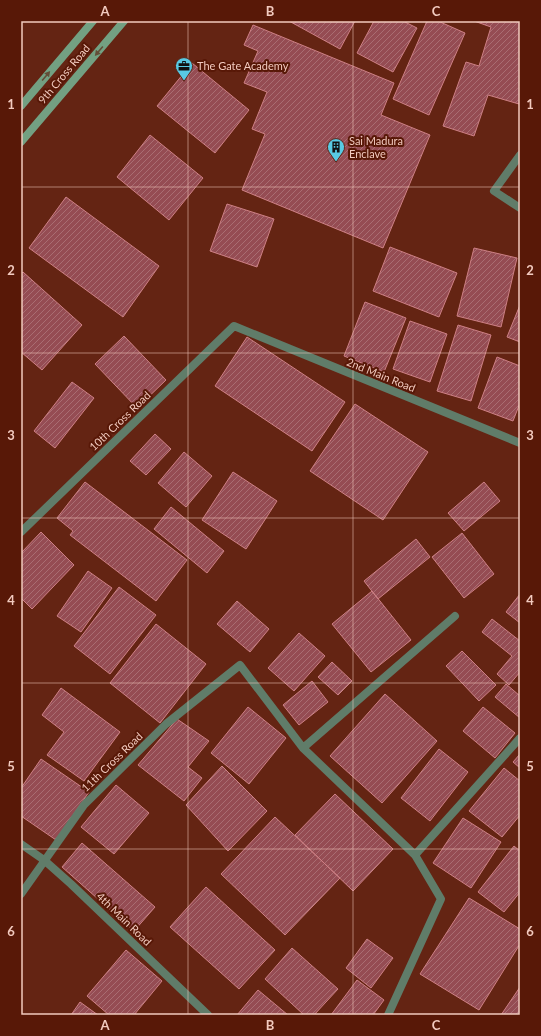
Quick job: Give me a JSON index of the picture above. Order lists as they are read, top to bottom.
{
  "streets": {
    "main road": ["9th Cross Road"],
    "street": [
      "2nd Main Road",
      "10th Cross Road",
      "11th Cross Road",
      "4th Main Road"
    ]
  },
  "crossings": [
    ["2nd Main Road", "10th Cross Road"],
    ["11th Cross Road", "4th Main Road"]
  ],
  "places": {
    "office": ["The Gate Academy"],
    "building": ["Sai Madura Enclave"]
  },
  "grid": {
    "columns": ["A", "B", "C"],
    "rows": [
      "1",
      "2",
      "3",
      "4",
      "5",
      "6"
    ]
  }
}
